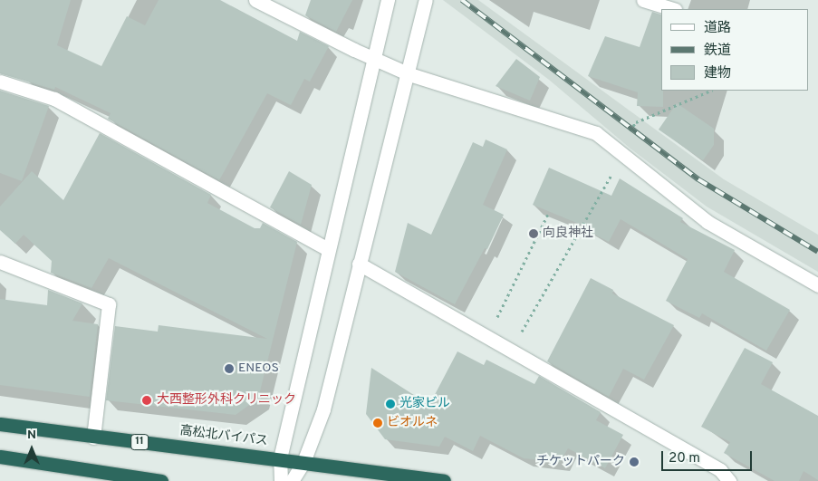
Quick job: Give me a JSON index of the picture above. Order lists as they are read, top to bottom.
{
  "streets": {
    "highway": ["高松北バイパス", "11"]
  },
  "places": [
    "向良神社",
    "ENEOS",
    "大西整形外科クリニック",
    "光家ビル",
    "ビオルネ",
    "チケットパーク"
  ],
  "legend": ["道路", "鉄道", "建物"],
  "scale_bar": "20 m",
  "north": "top"
}
